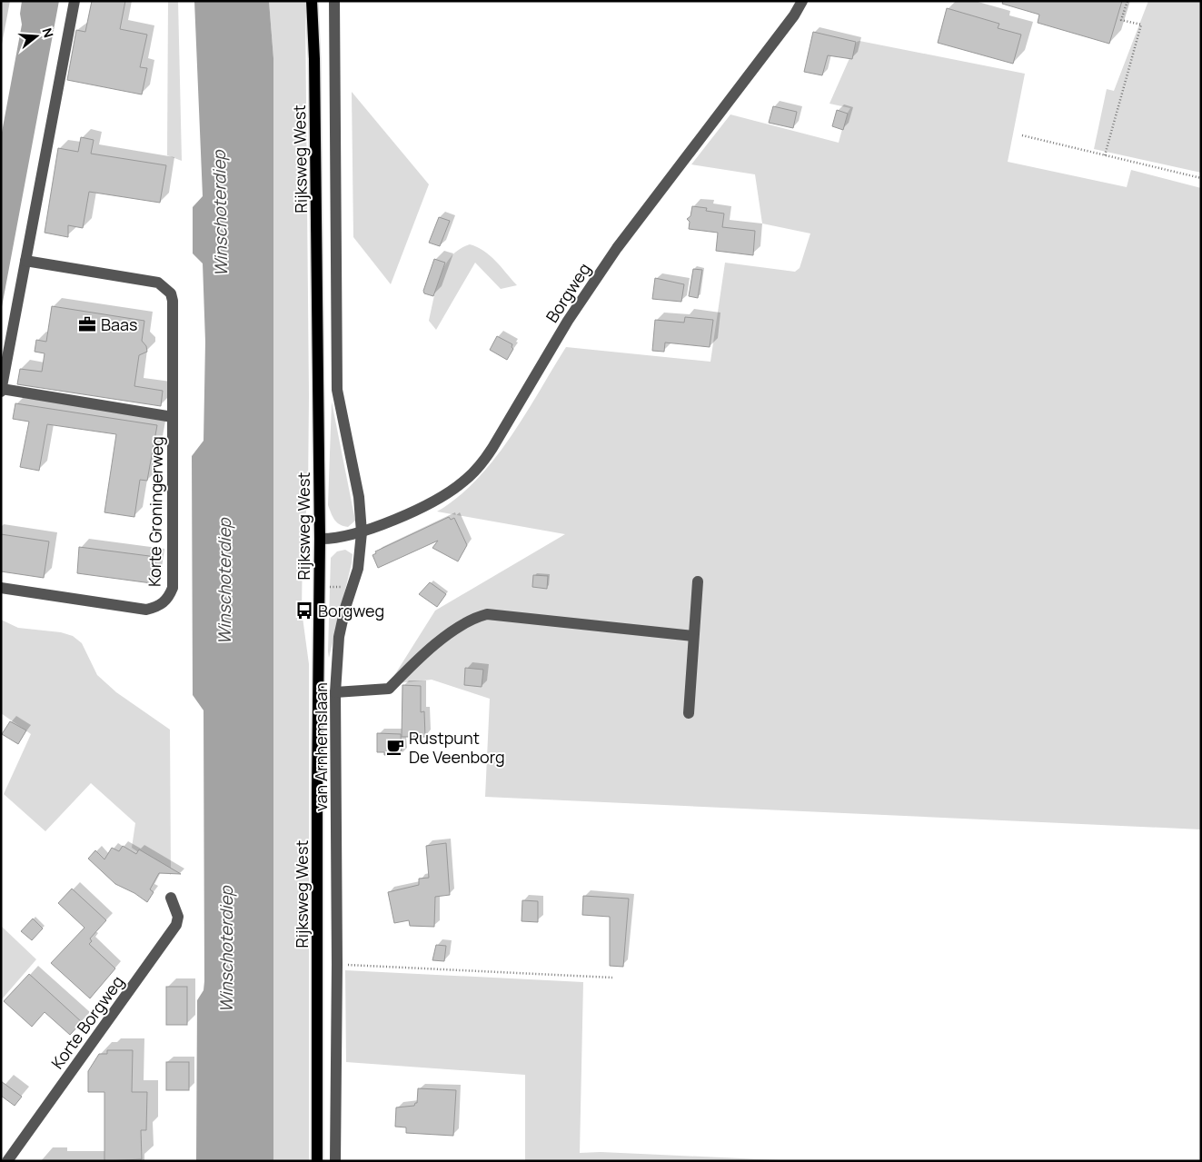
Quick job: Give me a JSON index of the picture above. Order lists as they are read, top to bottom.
{
  "streets": {
    "main road": ["Rijksweg West"],
    "street": [
      "Borgweg",
      "Korte Groningerweg",
      "van Arnhemslaan",
      "Korte Borgweg"
    ]
  },
  "crossings": [
    ["Rijksweg West", "Borgweg"],
    ["Borgweg", "van Arnhemslaan"]
  ],
  "water": ["Winschoterdiep"],
  "places": {
    "office": ["Baas"],
    "bus stop": ["Borgweg"],
    "cafe": ["Rustpunt De Veenborg"]
  },
  "north": "right"
}
